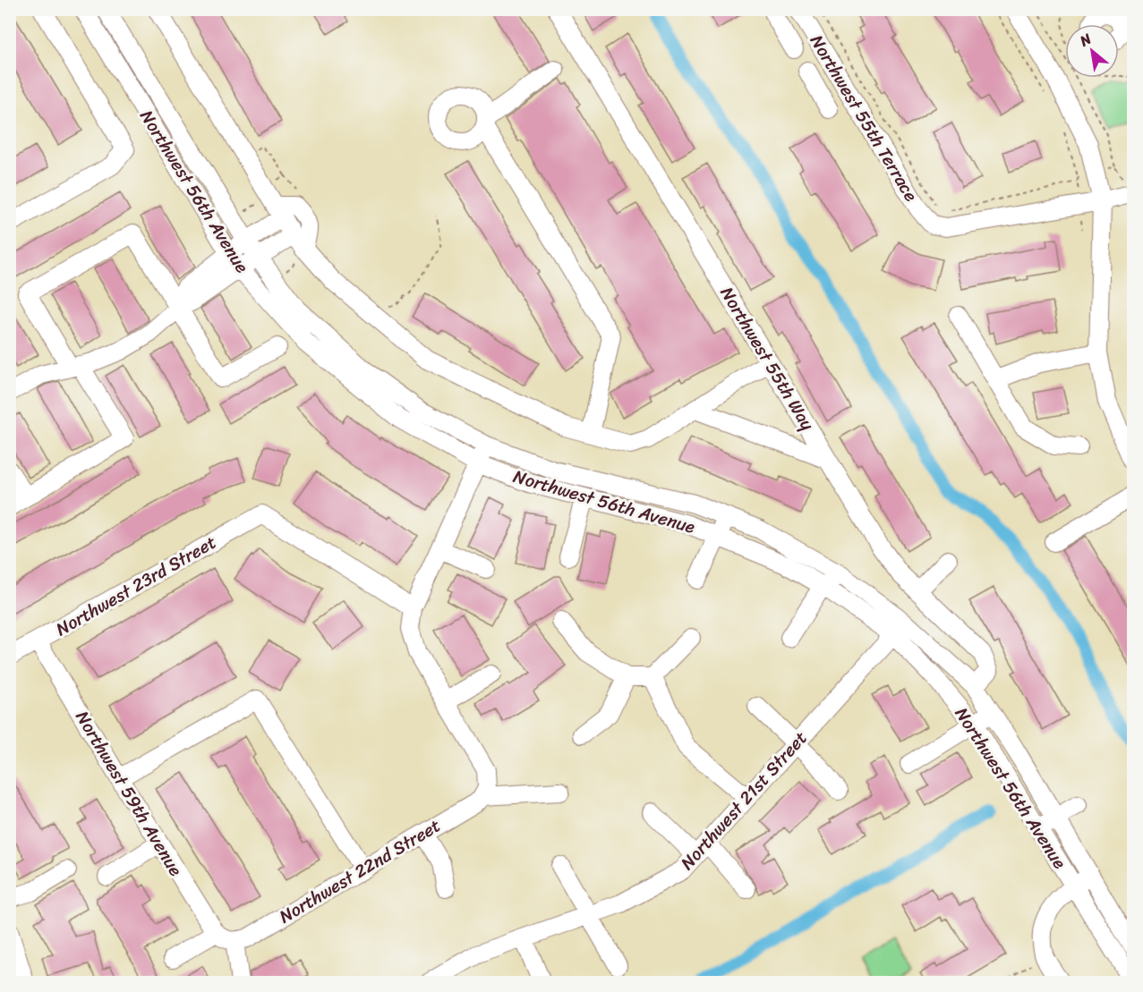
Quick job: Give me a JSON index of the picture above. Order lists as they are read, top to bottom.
{
  "streets": {
    "street": [
      "Northwest 55th Terrace",
      "Northwest 56th Avenue",
      "Northwest 55th Way",
      "Northwest 23rd Street",
      "Northwest 59th Avenue",
      "Northwest 21st Street",
      "Northwest 22nd Street"
    ]
  },
  "crossings": [
    ["Northwest 56th Avenue", "Northwest 55th Way"],
    ["Northwest 56th Avenue", "Northwest 21st Street"],
    ["Northwest 23rd Street", "Northwest 59th Avenue"],
    ["Northwest 59th Avenue", "Northwest 22nd Street"]
  ],
  "north": "top left"
}
